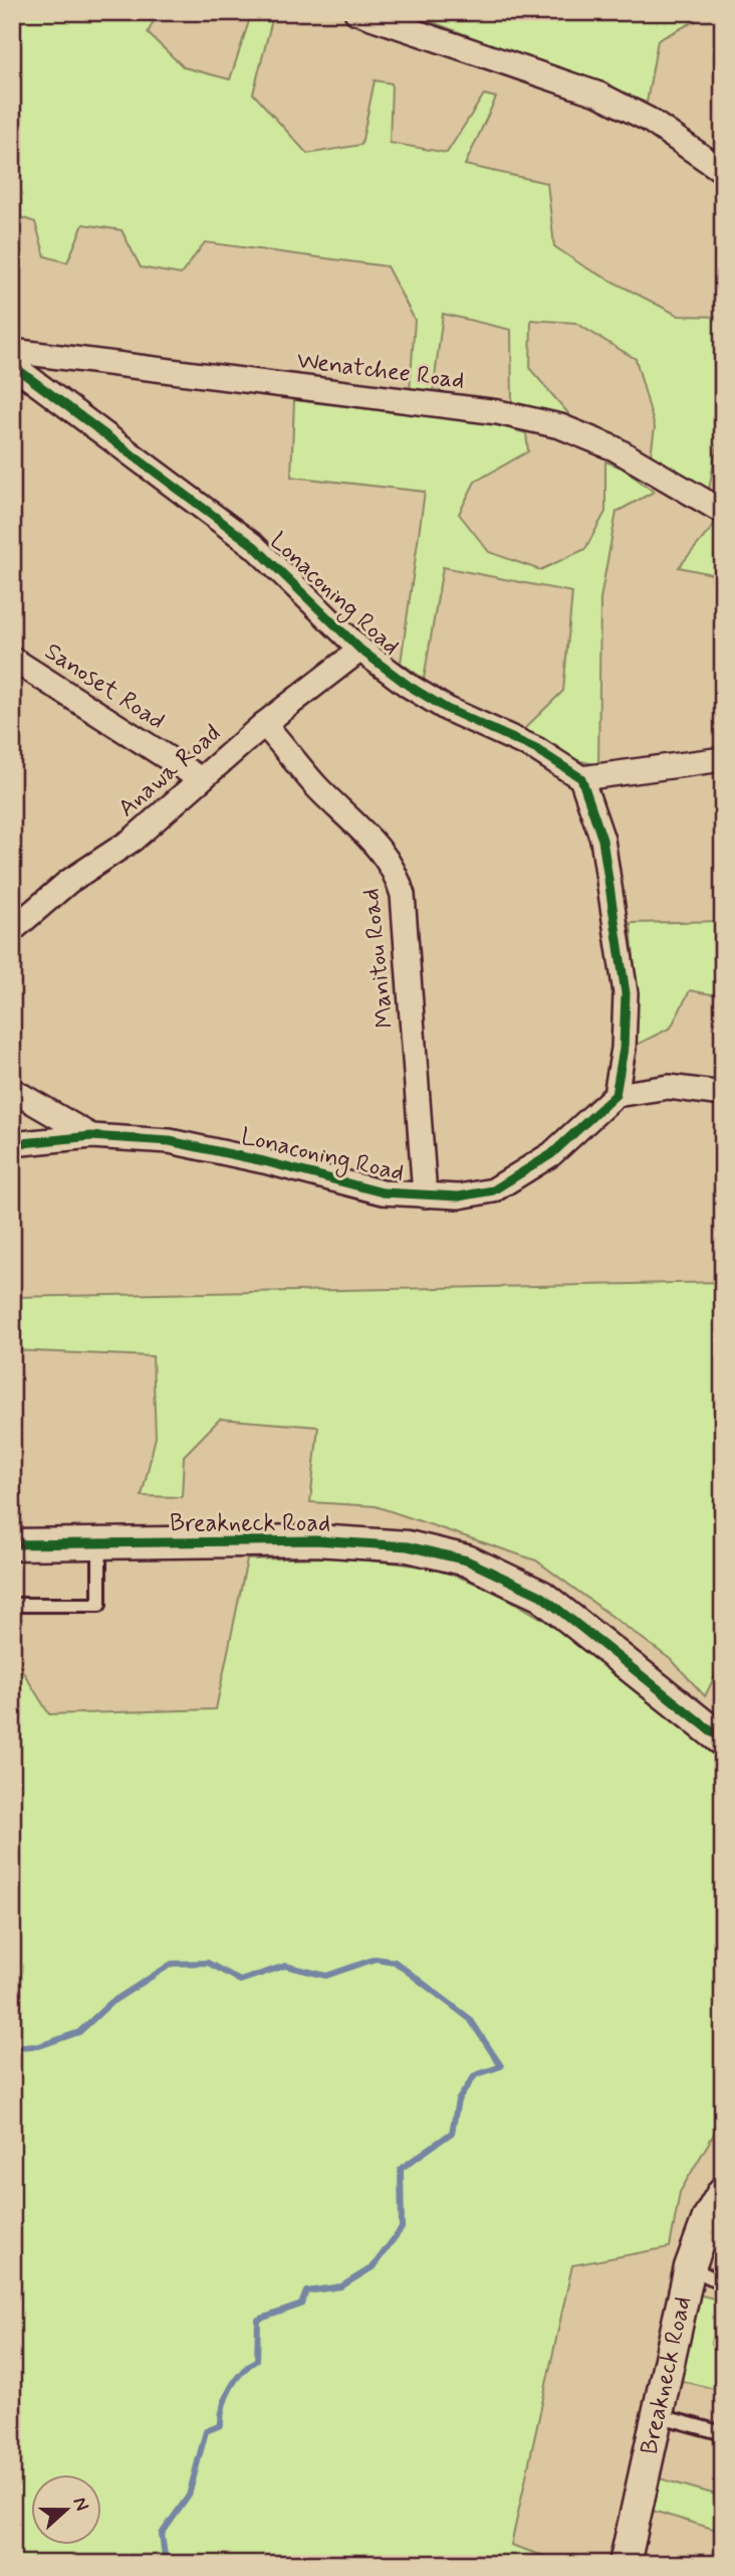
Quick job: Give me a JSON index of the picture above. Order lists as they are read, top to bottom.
{
  "streets": {
    "street": [
      "Wenatchee Road",
      "Lonaconing Road",
      "Sanoset Road",
      "Anawa Road",
      "Manitou Road",
      "Breakneck Road"
    ]
  },
  "crossings": [
    ["Lonaconing Road", "Anawa Road"],
    ["Lonaconing Road", "Manitou Road"],
    ["Sanoset Road", "Anawa Road"],
    ["Anawa Road", "Manitou Road"]
  ],
  "north": "right"
}
